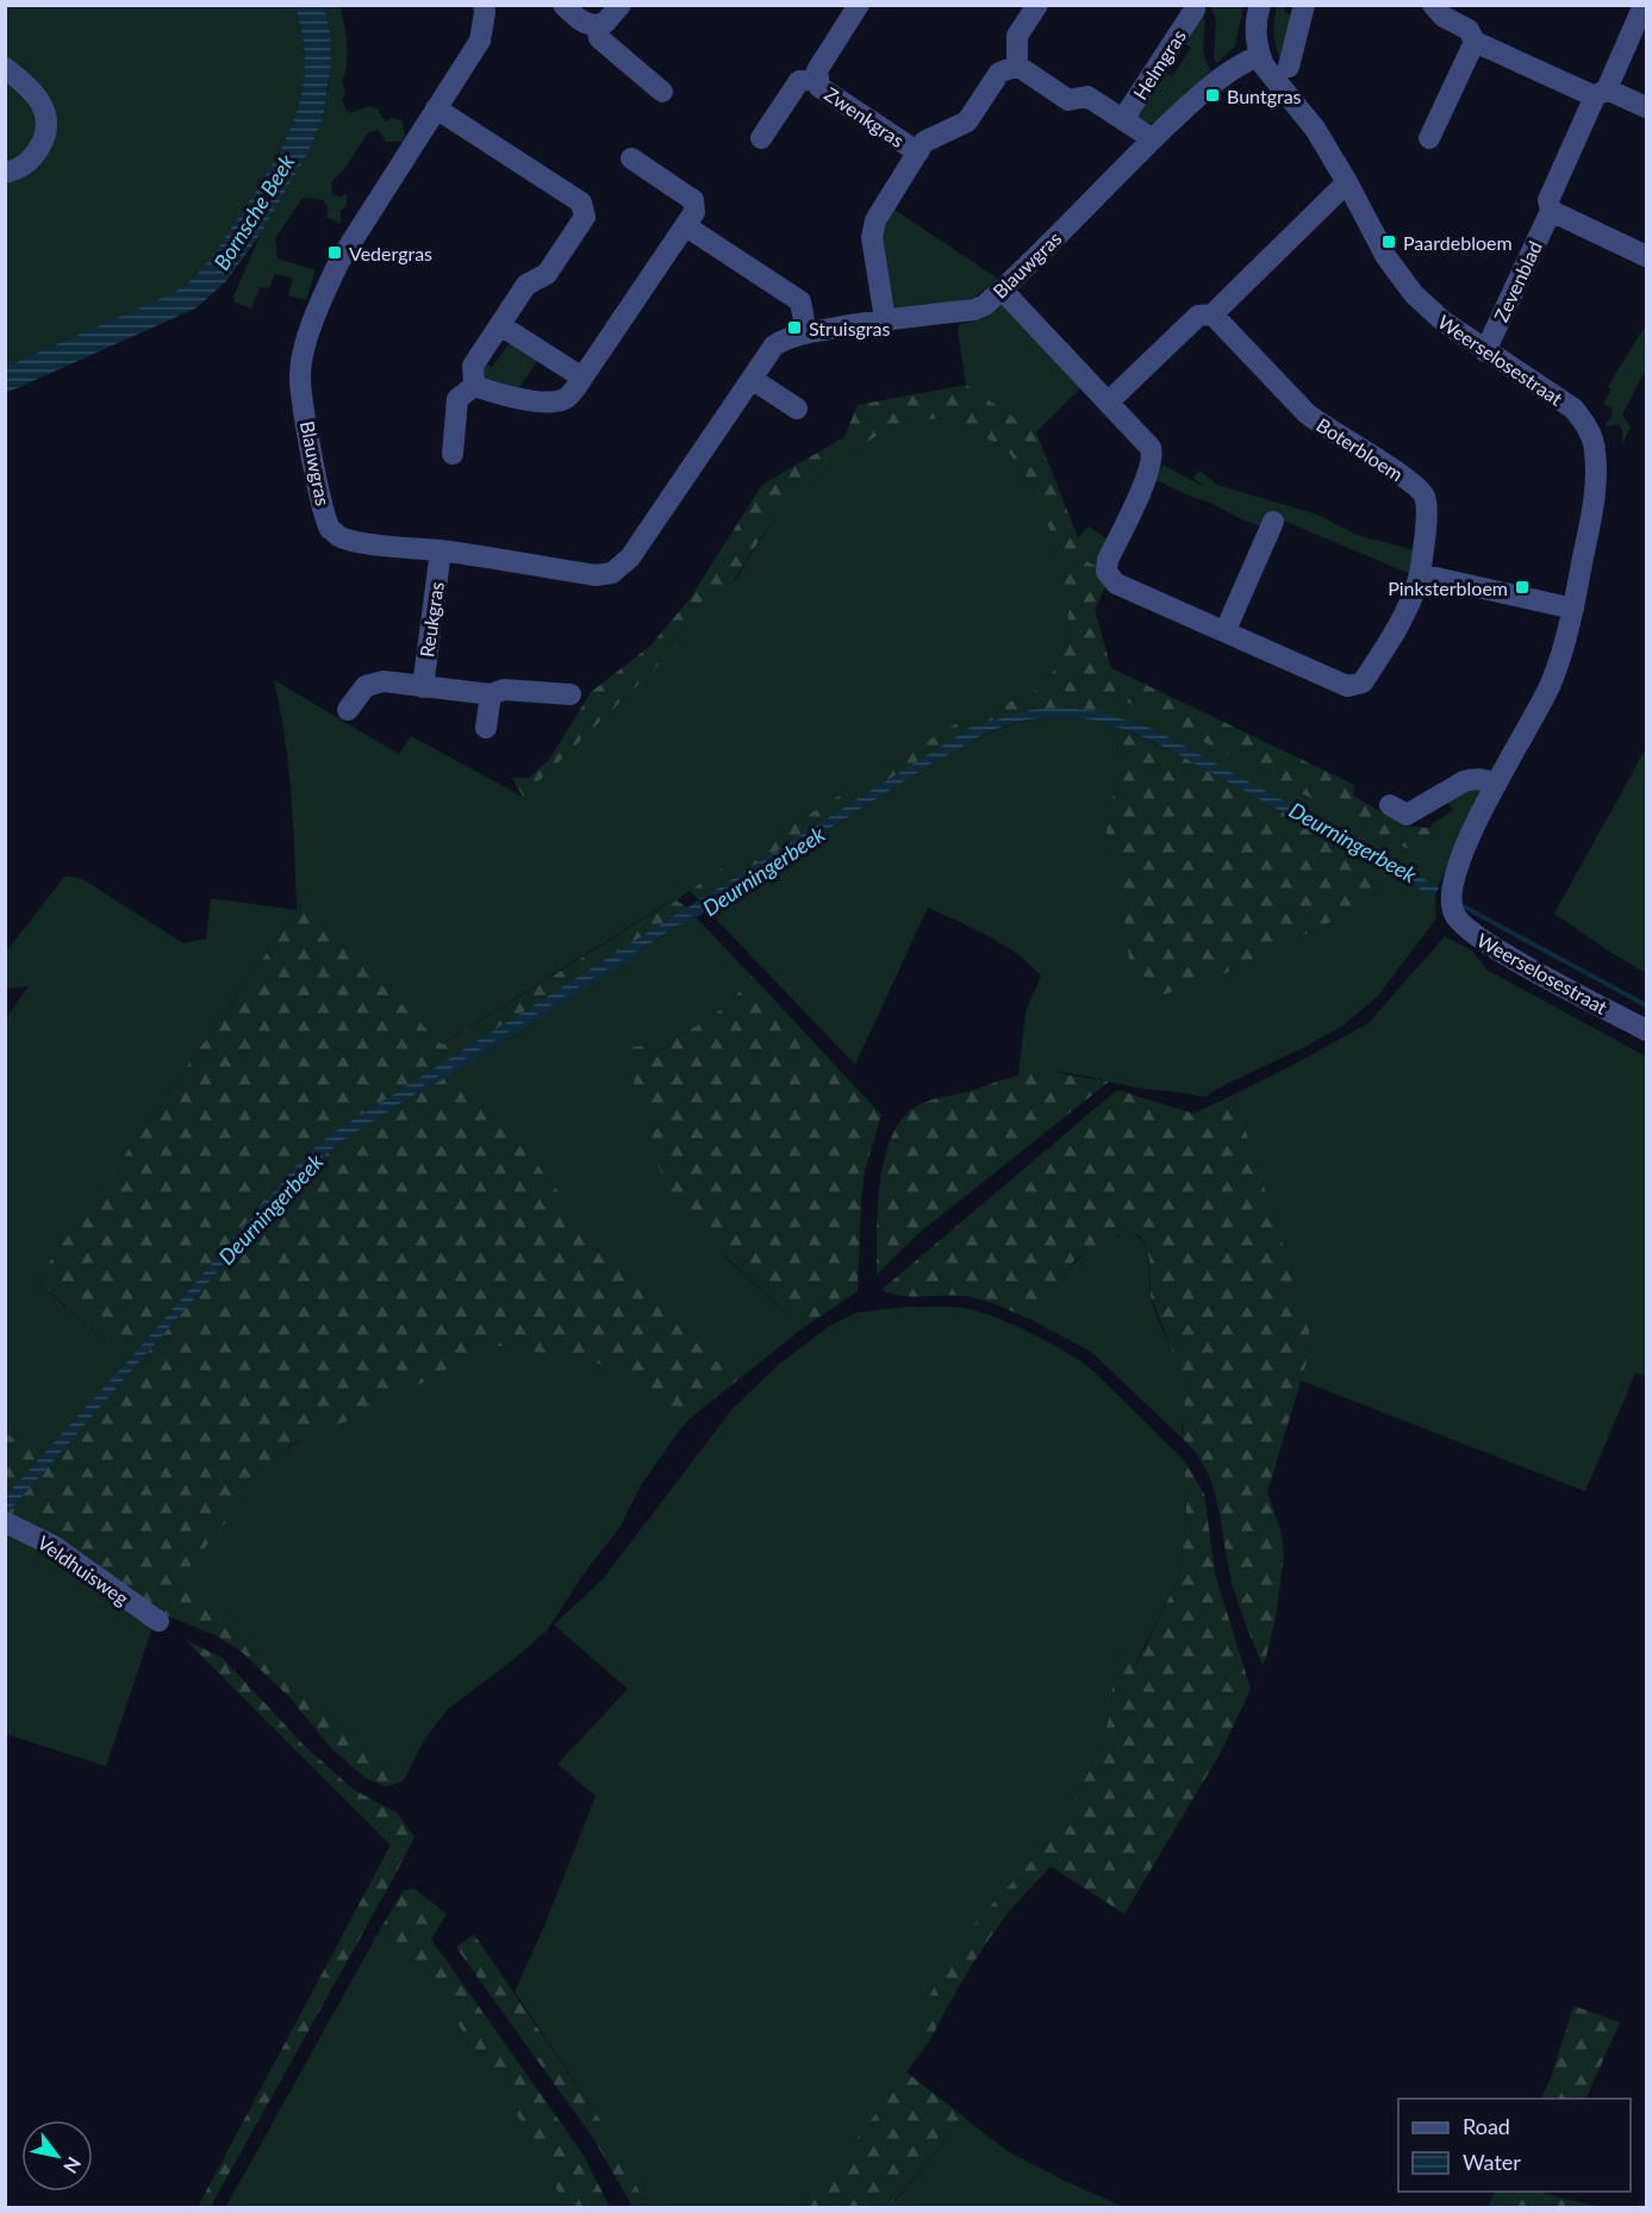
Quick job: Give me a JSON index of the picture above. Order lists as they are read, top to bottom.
{
  "streets": {
    "street": [
      "Helmgras",
      "Zwenkgras",
      "Blauwgras",
      "Zevenblad",
      "Weerselosestraat",
      "Boterbloem",
      "Reukgras",
      "Veldhuisweg"
    ]
  },
  "crossings": [
    ["Blauwgras", "Weerselosestraat"],
    ["Blauwgras", "Reukgras"],
    ["Zevenblad", "Weerselosestraat"]
  ],
  "water": ["Bornsche Beek", "Deurningerbeek"],
  "places": {
    "transit": [
      "Buntgras",
      "Paardebloem",
      "Vedergras",
      "Struisgras",
      "Pinksterbloem"
    ]
  },
  "legend": ["Road", "Water"],
  "north": "bottom right"
}
